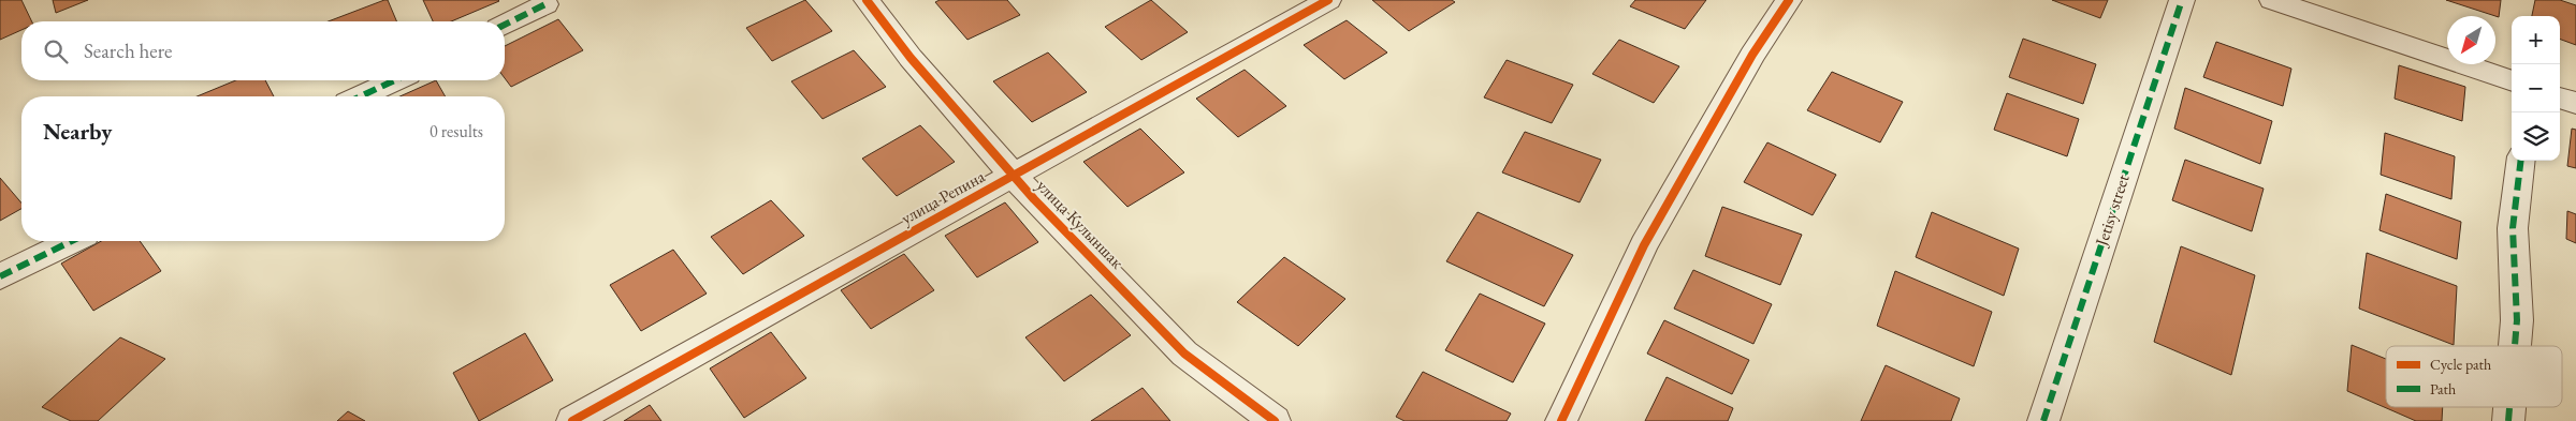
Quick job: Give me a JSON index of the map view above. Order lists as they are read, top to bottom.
{
  "streets": {
    "street": ["улица Репина", "Jetisy street", "улица Кулыншак"]
  },
  "crossings": [
    ["улица Репина", "улица Кулыншак"]
  ],
  "legend": ["Cycle path", "Path"],
  "north": "bottom left",
  "page": {
    "map_buttons": ["+", "−"],
    "search": "Search here",
    "heading": ["Nearby", "0 results"]
  }
}
